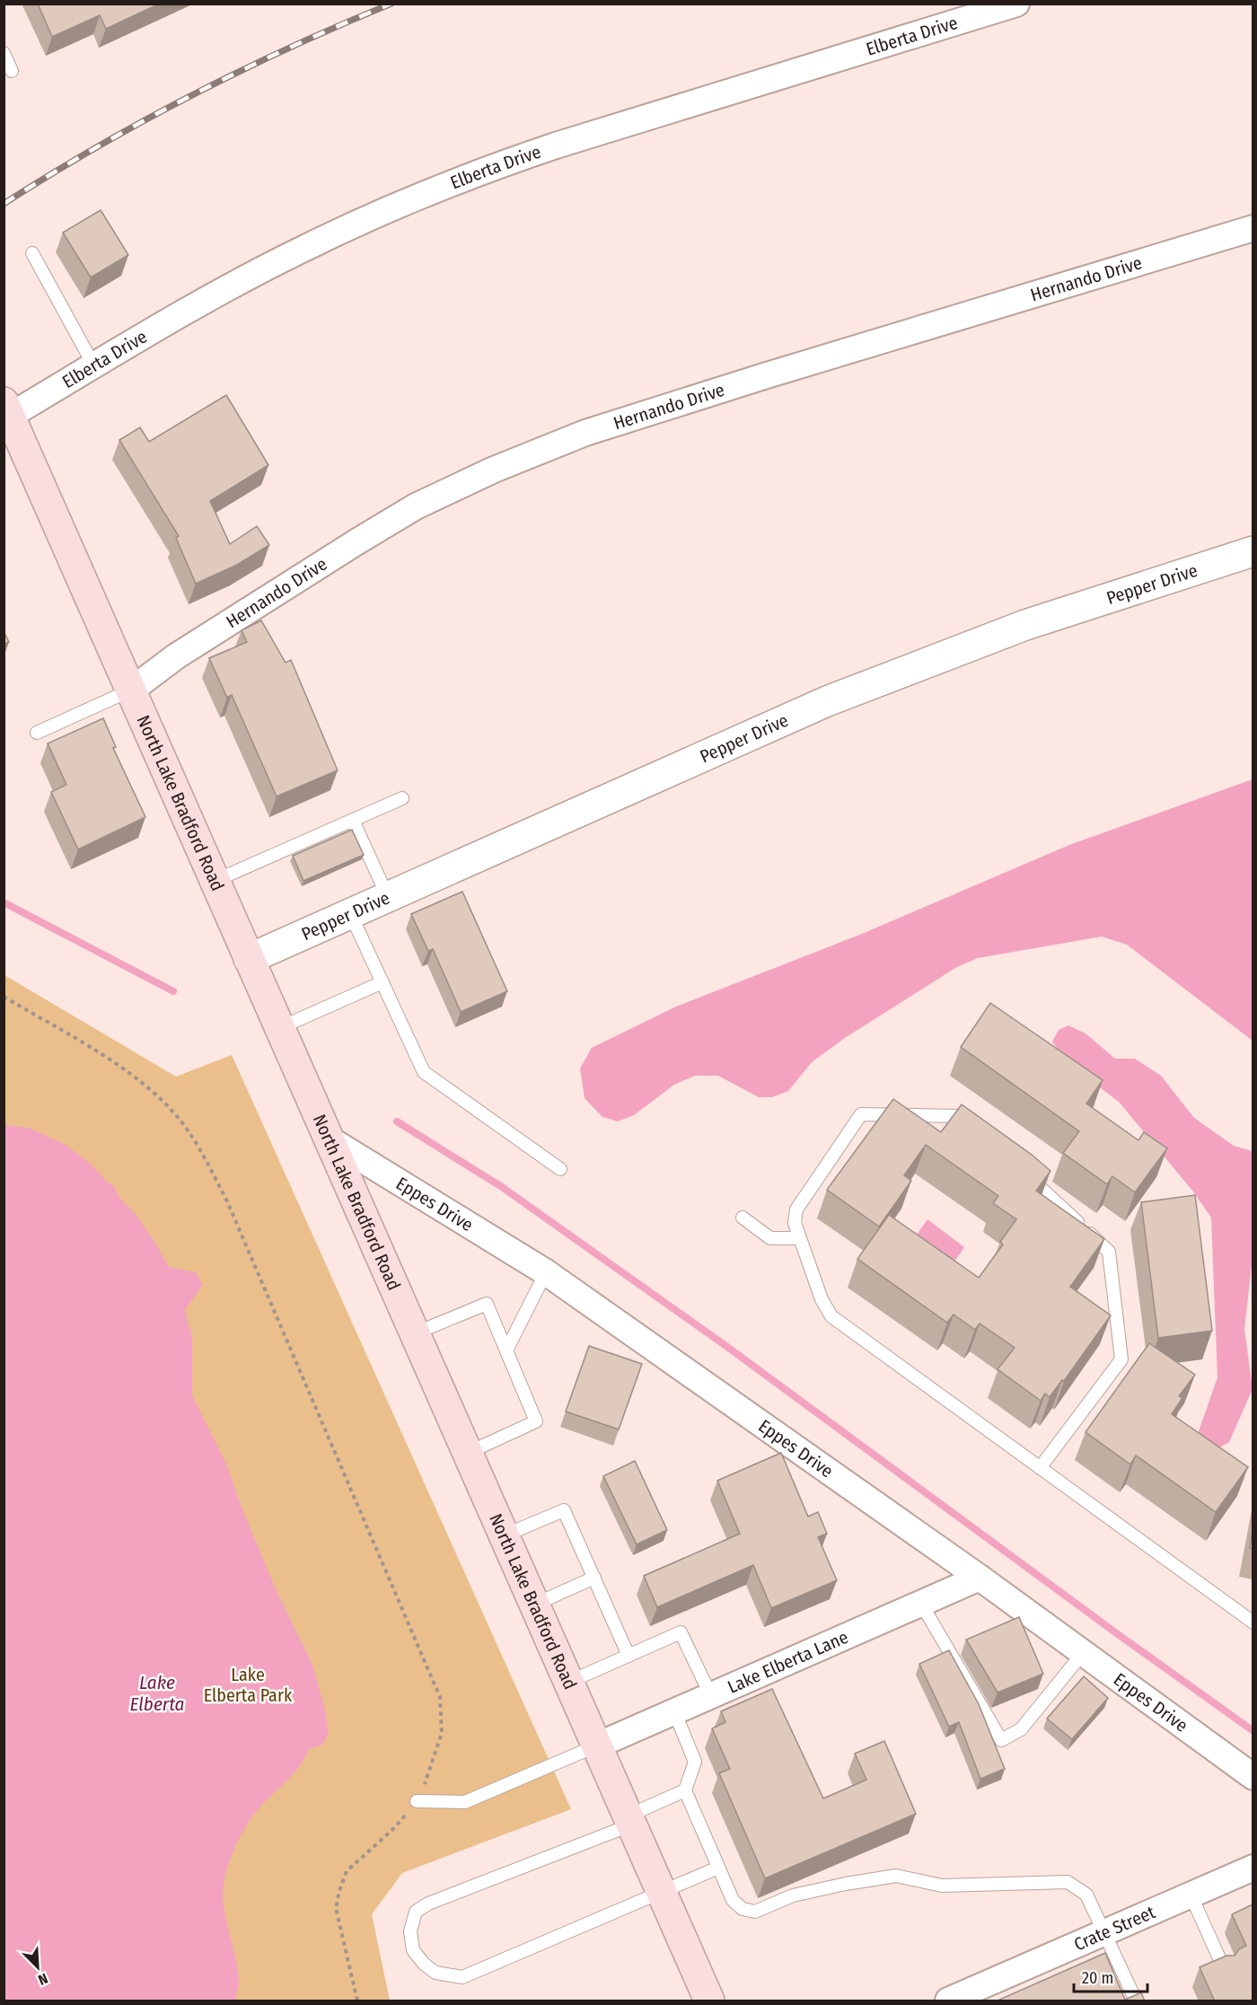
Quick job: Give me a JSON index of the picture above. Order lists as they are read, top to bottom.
{
  "streets": {
    "main road": ["North Lake Bradford Road"],
    "street": [
      "Elberta Drive",
      "Hernando Drive",
      "Pepper Drive",
      "Eppes Drive",
      "Lake Elberta Lane",
      "Crate Street"
    ]
  },
  "crossings": [
    ["Elberta Drive", "North Lake Bradford Road"],
    ["Hernando Drive", "North Lake Bradford Road"],
    ["Pepper Drive", "North Lake Bradford Road"],
    ["North Lake Bradford Road", "Eppes Drive"],
    ["North Lake Bradford Road", "Lake Elberta Lane"],
    ["Eppes Drive", "Lake Elberta Lane"]
  ],
  "water": ["Lake Elberta"],
  "parks": ["Lake Elberta Park"],
  "scale_bar": "20 m",
  "north": "bottom right"
}
